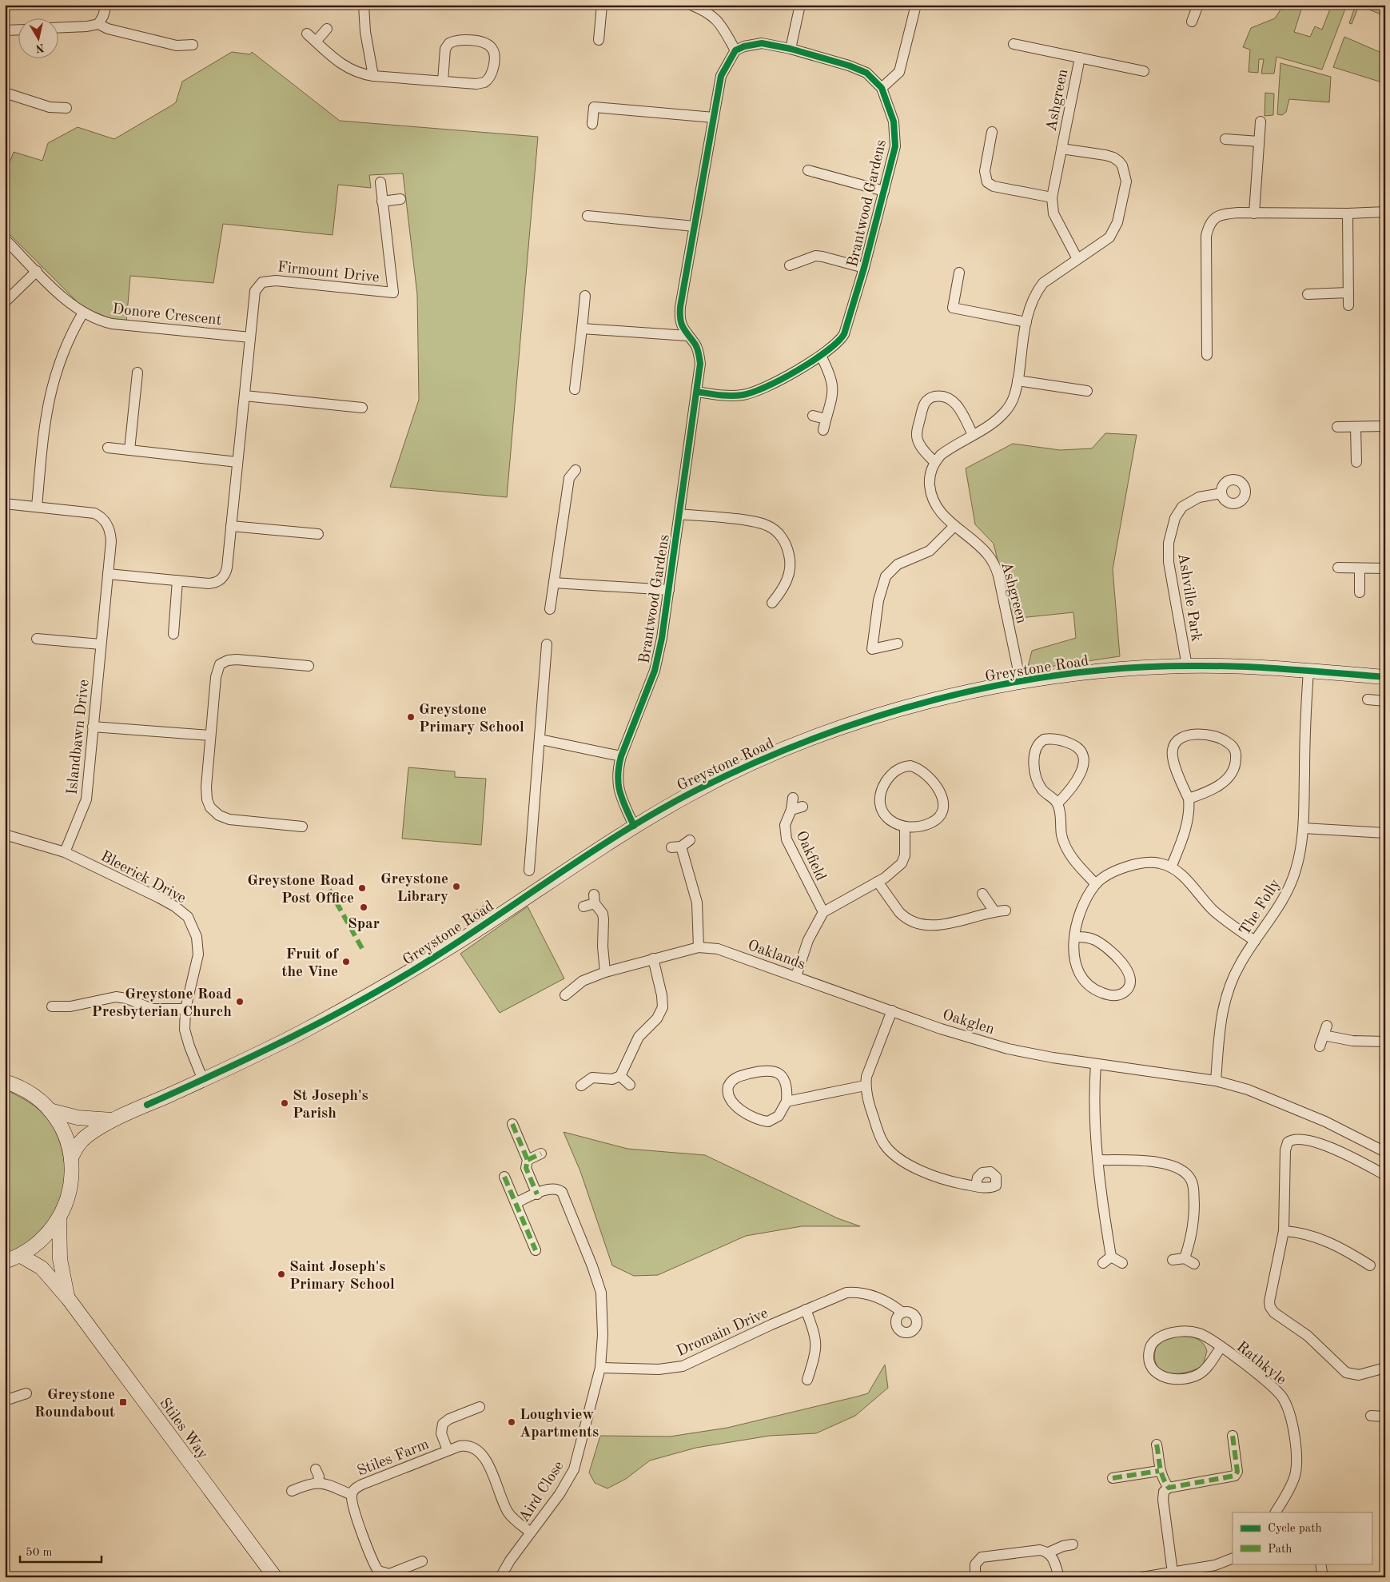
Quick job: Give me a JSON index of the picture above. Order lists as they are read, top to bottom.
{
  "streets": {
    "main road": ["Greystone Road", "Stiles Way"],
    "street": [
      "Ashgreen",
      "Brantwood Gardens",
      "Firmount Drive",
      "Donore Crescent",
      "Ashville Park",
      "Islandbawn Drive",
      "Oakfield",
      "Bleerick Drive",
      "The Folly",
      "Oaklands",
      "Oakglen",
      "Dromain Drive",
      "Rathkyle",
      "Stiles Farm",
      "Aird Close"
    ]
  },
  "crossings": [
    ["Ashgreen", "Greystone Road"],
    ["Brantwood Gardens", "Greystone Road"],
    ["Firmount Drive", "Donore Crescent"],
    ["Firmount Drive", "Islandbawn Drive"],
    ["Ashville Park", "Greystone Road"],
    ["Greystone Road", "Bleerick Drive"],
    ["Greystone Road", "The Folly"],
    ["Islandbawn Drive", "Bleerick Drive"],
    ["Oaklands", "Oakglen"],
    ["Dromain Drive", "Aird Close"],
    ["Stiles Farm", "Aird Close"]
  ],
  "places": {
    "other": [
      "Greystone Primary School",
      "Greystone Library",
      "Greystone Road Post Office",
      "Spar",
      "Fruit of the Vine",
      "Greystone Road Presbyterian Church",
      "St Joseph's Parish",
      "Saint Joseph's Primary School",
      "Loughview Apartments"
    ],
    "transit": ["Greystone Roundabout"]
  },
  "legend": ["Cycle path", "Path"],
  "scale_bar": "50 m",
  "north": "bottom"
}
